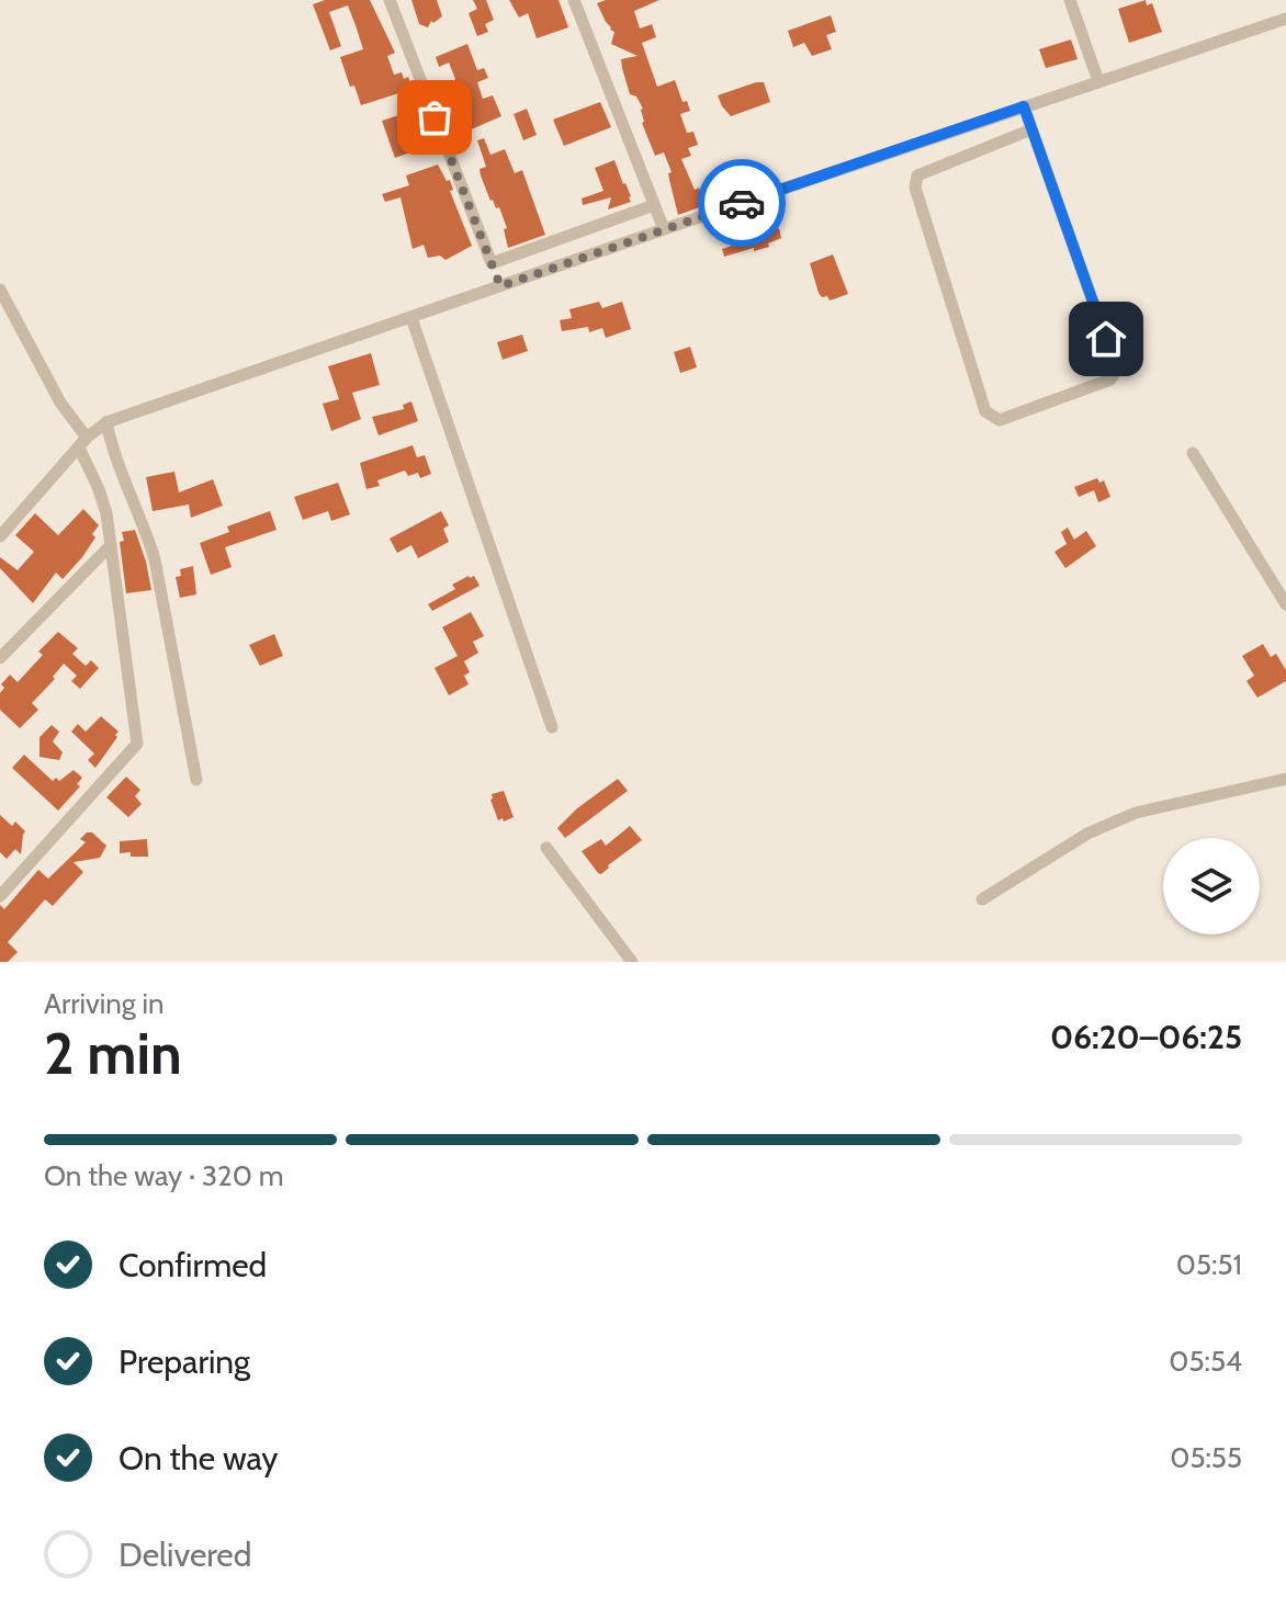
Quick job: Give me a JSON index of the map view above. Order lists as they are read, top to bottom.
{
  "page": {
    "heading": ["2 min", "Arriving in", "06:20–06:25"],
    "bar": "On the way · 320 m",
    "list": [
      ["Confirmed", "05:51"],
      ["Preparing", "05:54"],
      ["On the way", "05:55"],
      "Delivered"
    ]
  }
}
